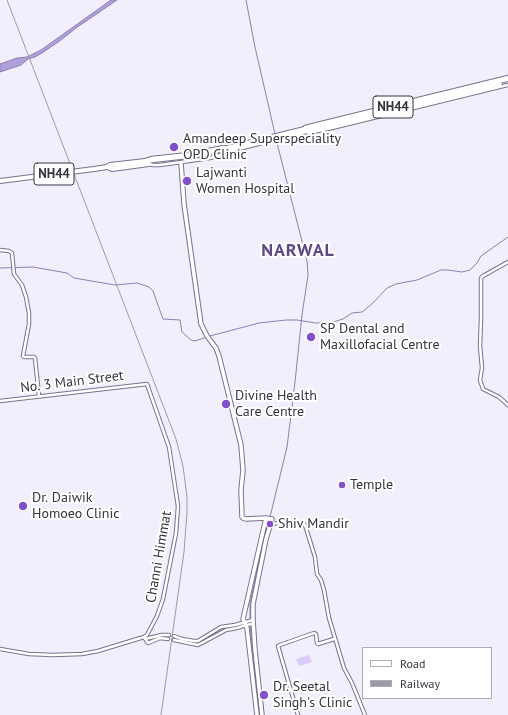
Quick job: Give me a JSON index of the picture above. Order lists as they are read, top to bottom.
{
  "streets": {
    "highway": ["NH44"],
    "street": ["No. 3 Main Street", "Channi Himmat"]
  },
  "crossings": [
    ["No. 3 Main Street", "Channi Himmat"]
  ],
  "districts": ["NARWAL"],
  "places": [
    "Amandeep Superspeciality OPD Clinic",
    "Lajwanti Women Hospital",
    "SP Dental and Maxillofacial Centre",
    "Divine Health Care Centre",
    "Temple",
    "Dr. Daiwik Homoeo Clinic",
    "Shiv Mandir",
    "Dr. Seetal Singh's Clinic"
  ],
  "legend": ["Road", "Railway"]
}
